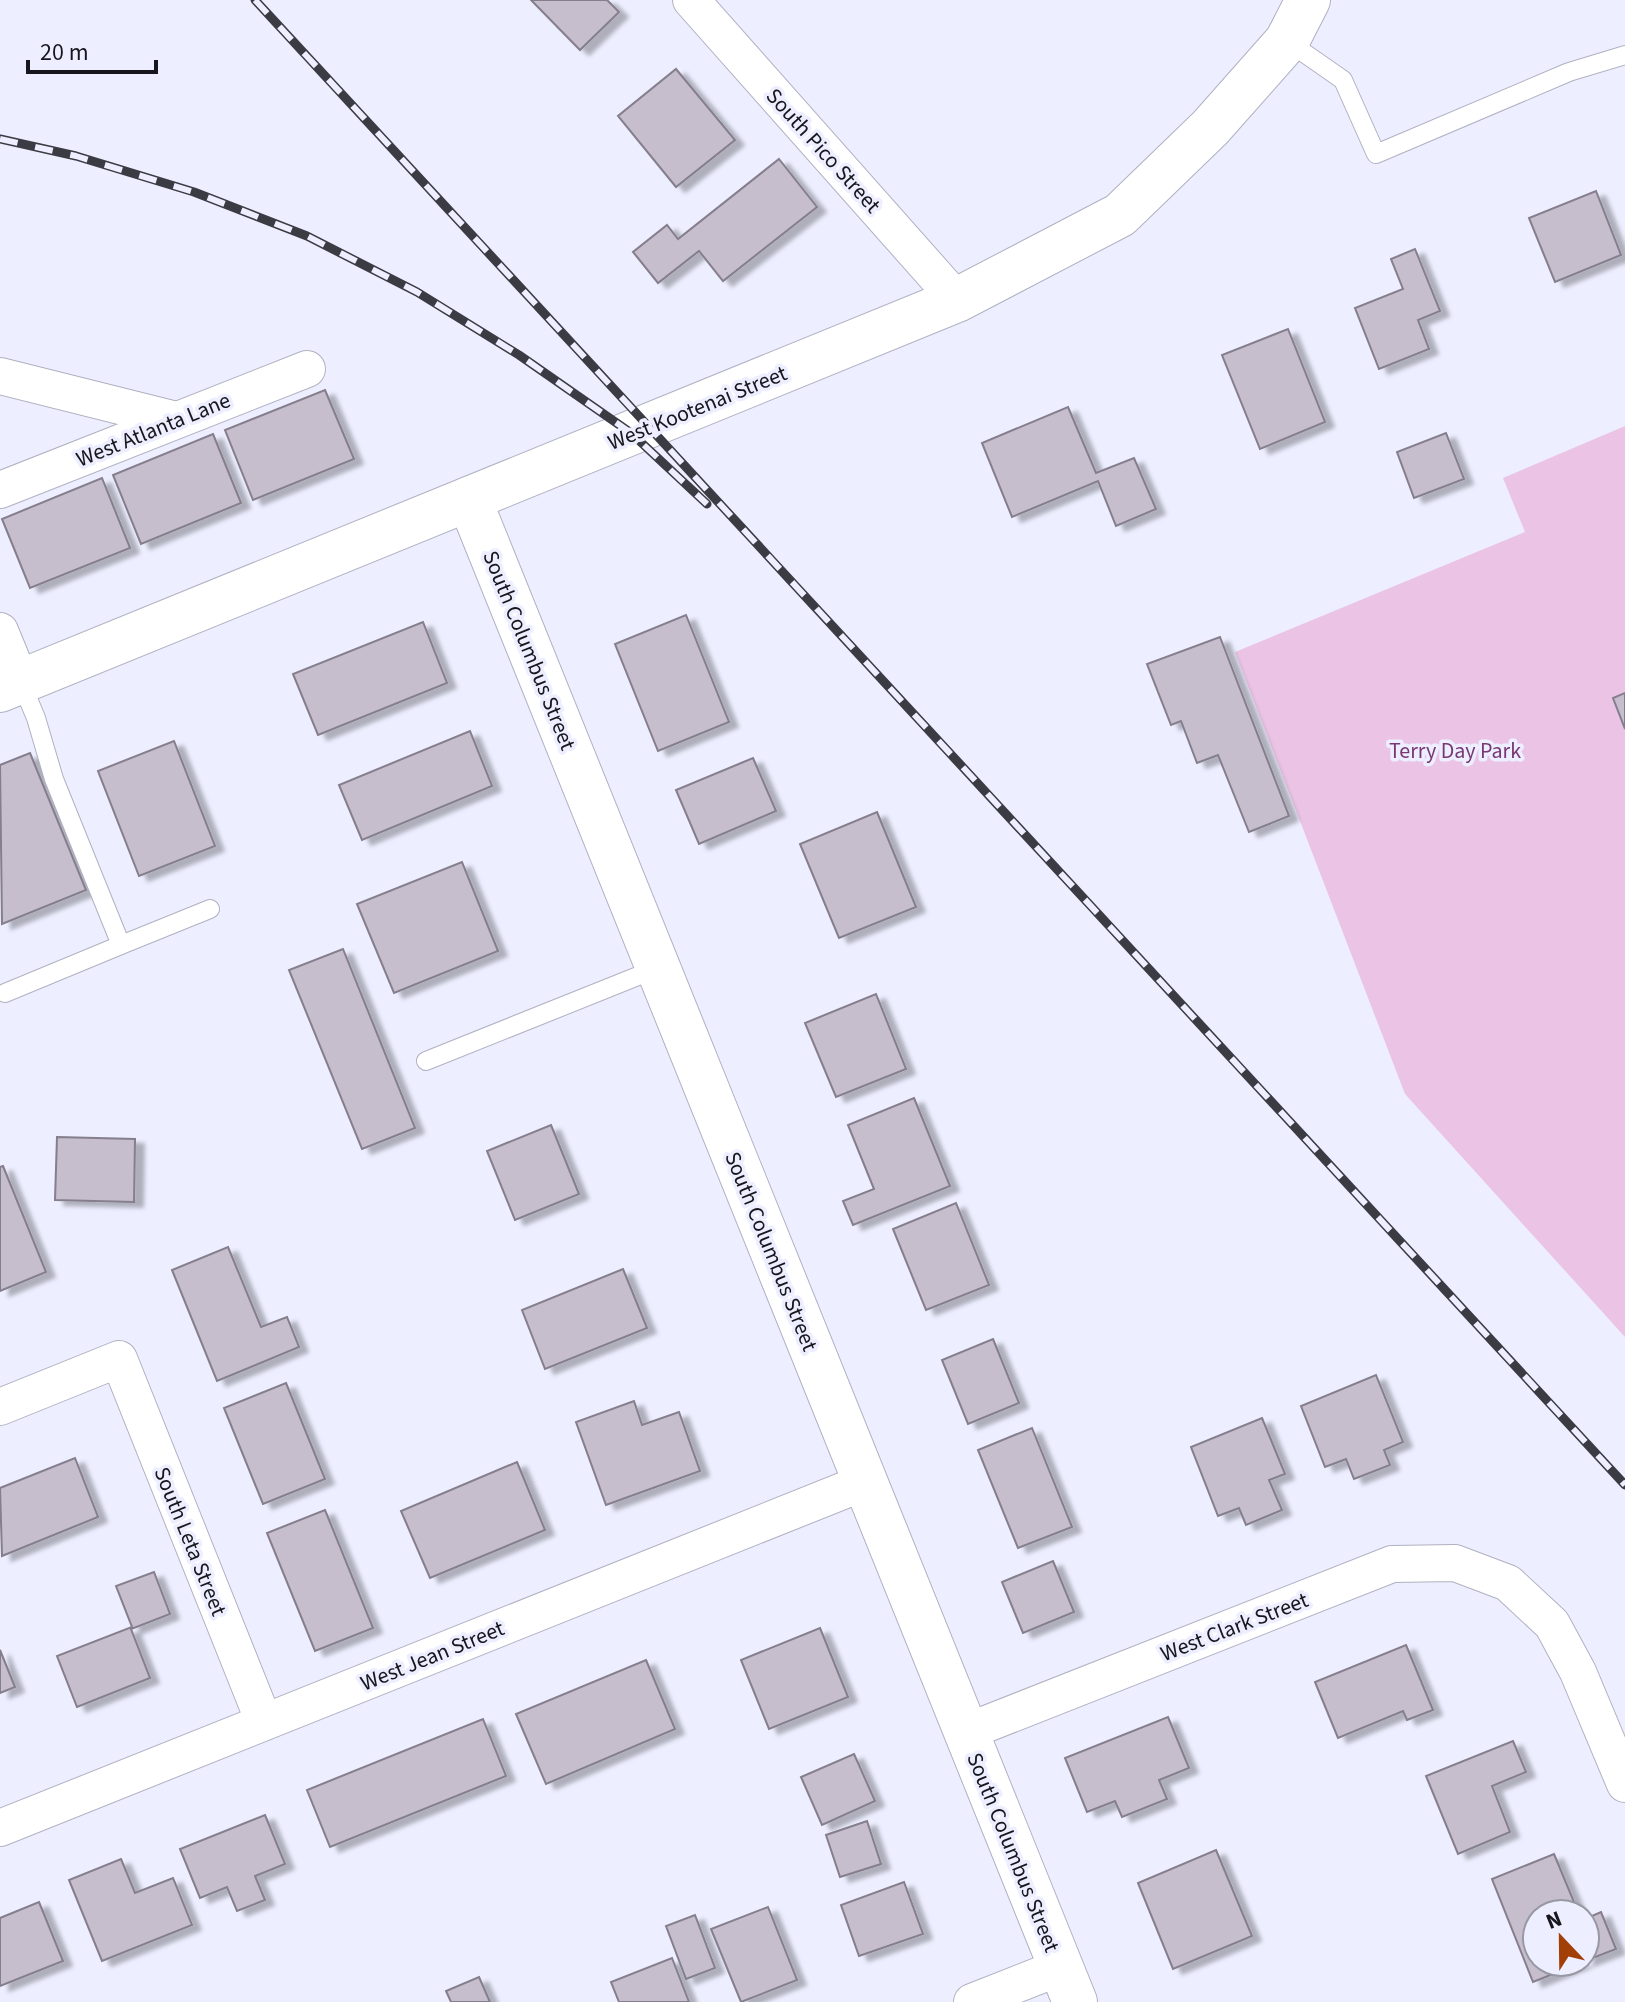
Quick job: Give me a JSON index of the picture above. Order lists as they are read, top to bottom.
{
  "streets": {
    "street": [
      "South Pico Street",
      "West Kootenai Street",
      "West Atlanta Lane",
      "South Columbus Street",
      "South Leta Street",
      "West Clark Street",
      "West Jean Street"
    ]
  },
  "crossings": [
    ["South Pico Street", "West Kootenai Street"],
    ["West Kootenai Street", "South Columbus Street"],
    ["South Columbus Street", "West Clark Street"],
    ["South Columbus Street", "West Jean Street"],
    ["South Leta Street", "West Jean Street"]
  ],
  "parks": ["Terry Day Park"],
  "scale_bar": "20 m",
  "north": "top"
}
